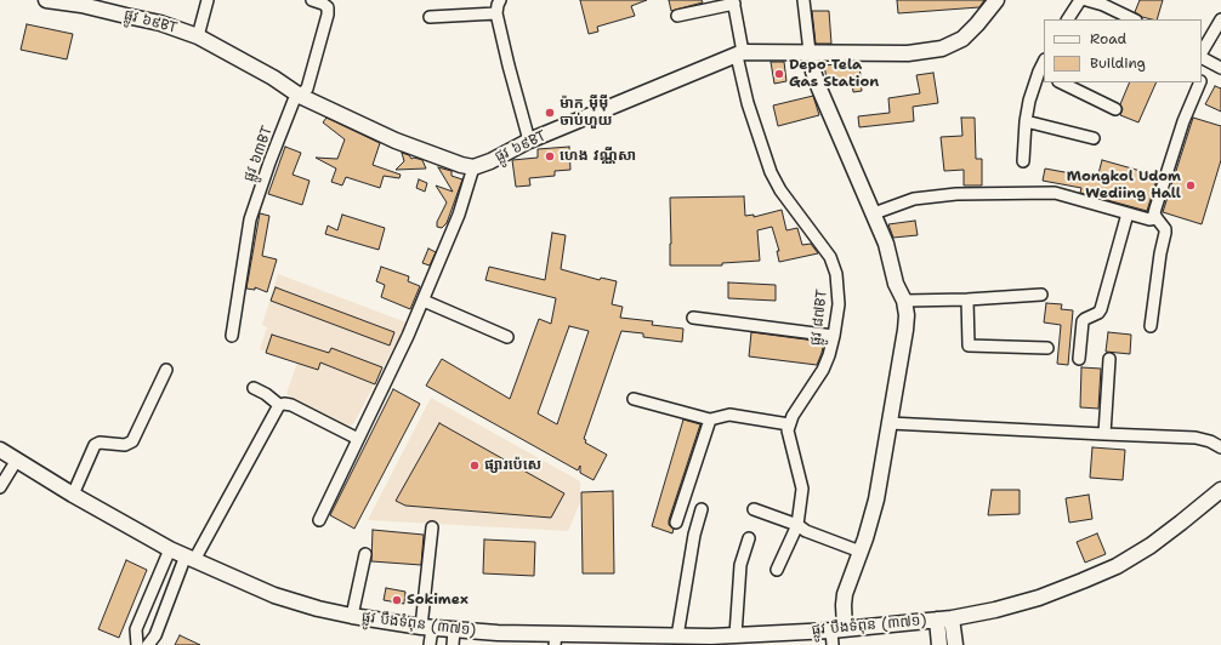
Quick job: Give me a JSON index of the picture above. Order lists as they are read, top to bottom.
{
  "streets": {
    "street": [
      "ផ្លូវ ៦៩BT",
      "ផ្លូវ ៦៣BT",
      "ផ្លូវ ៨៧BT",
      "ផ្លូវ បឹងទំពុន (៣៧១)"
    ]
  },
  "crossings": [
    ["ផ្លូវ ៦៩BT", "ផ្លូវ ៦៣BT"],
    ["ផ្លូវ ៦៩BT", "ផ្លូវ ៨៧BT"]
  ],
  "places": [
    "Depo Tela Gas Station",
    "ម៉ាក ម៉ីម៉ី ចាប់ហួយ",
    "ហេង វណ្ណីសា",
    "Mongkol Udom Wediing Hall",
    "ផ្សារប៉េសេ",
    "Sokimex"
  ],
  "legend": ["Road", "Building"]
}
